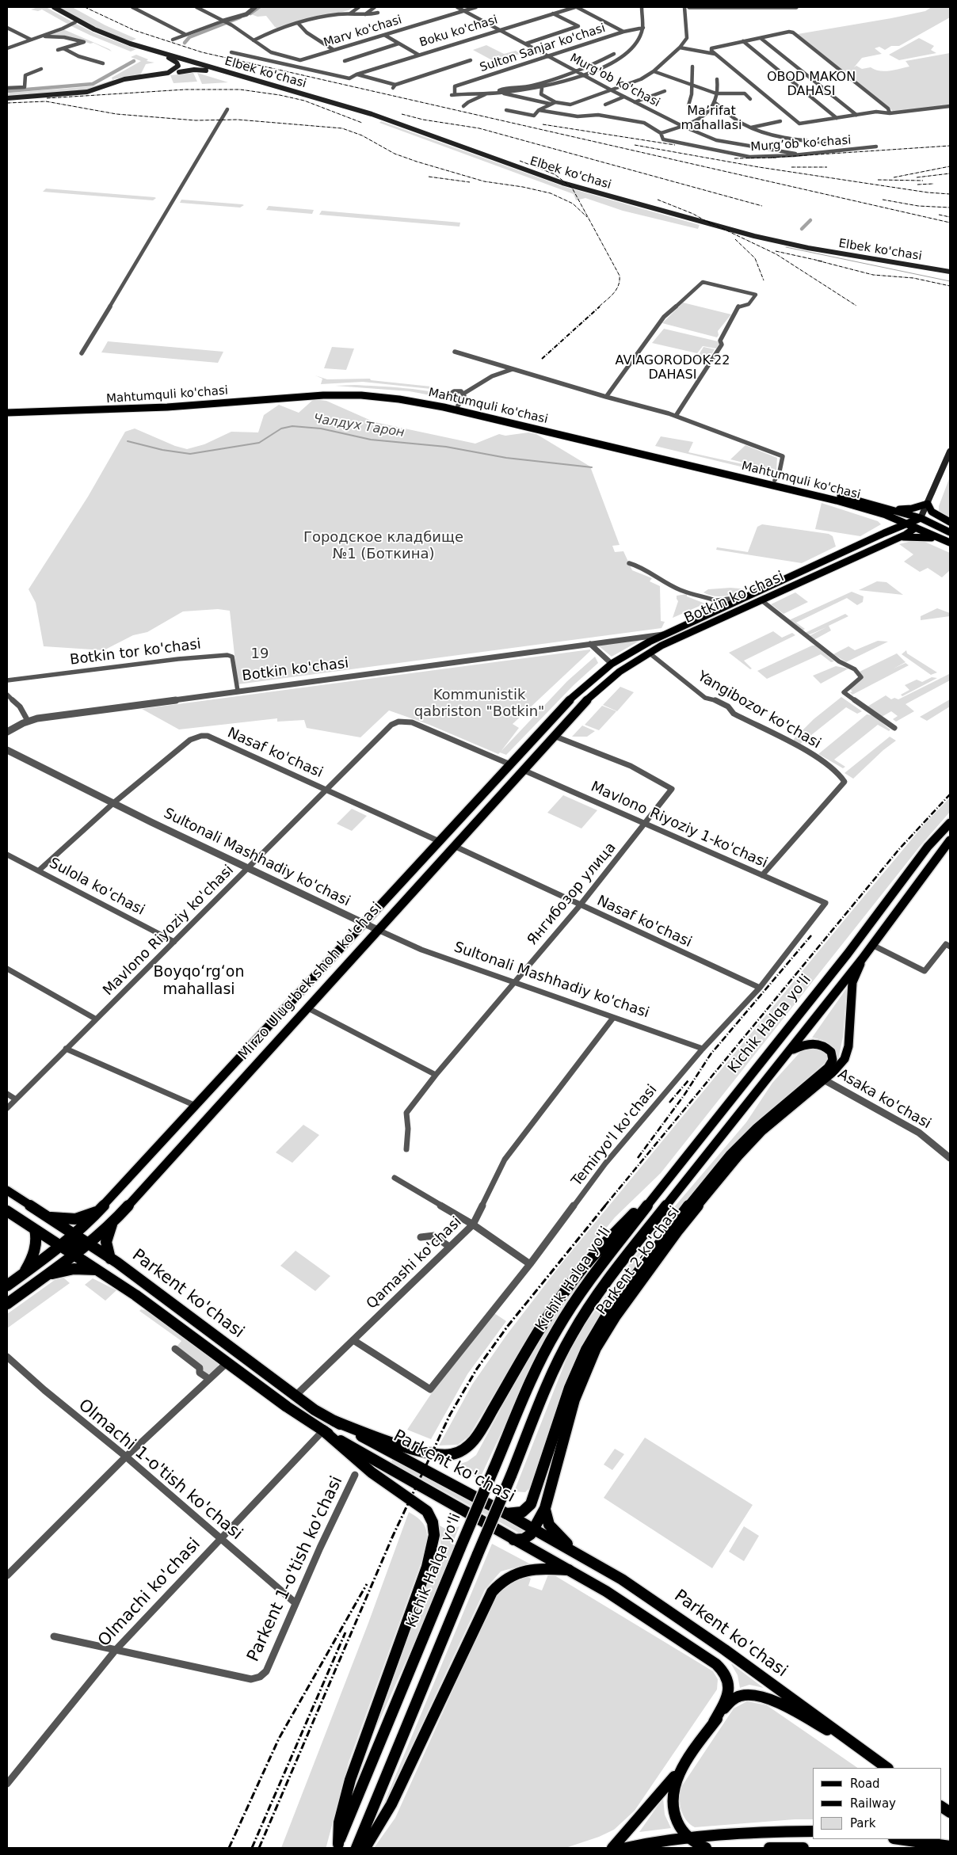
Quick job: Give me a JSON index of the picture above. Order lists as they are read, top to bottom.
{
  "streets": {
    "main road": [
      "Elbek ko'chasi",
      "Mahtumquli ko'chasi",
      "Botkin ko'chasi",
      "Mirzo Ulug'bek shoh ko'chasi",
      "Kichik Halqa yo'li",
      "Parkent 2-ko'chasi",
      "Parkent ko'chasi"
    ],
    "street": [
      "Marv ko'chasi",
      "Boku ko'chasi",
      "Sulton Sanjar ko'chasi",
      "Murg'ob ko'chasi",
      "Murg’ob ko’chasi",
      "Botkin tor ko'chasi",
      "Yangibozor ko'chasi",
      "Nasaf ko'chasi",
      "Mavlono Riyoziy 1-ko'chasi",
      "Sultonali Mashhadiy ko'chasi",
      "Sulola ko'chasi",
      "Янгибозор улица",
      "Mavlono Riyoziy ko'chasi",
      "Asaka ko'chasi",
      "Temiryo'l ko'chasi",
      "Qamashi ko'chasi",
      "Olmachi 1-o'tish ko'chasi",
      "Parkent 1-o'tish ko'chasi",
      "Olmachi ko'chasi"
    ]
  },
  "crossings": [
    ["Marv ko'chasi", "Murg'ob ko'chasi"],
    ["Boku ko'chasi", "Murg'ob ko'chasi"],
    ["Sulton Sanjar ko'chasi", "Murg'ob ko'chasi"],
    ["Mahtumquli ko'chasi", "Botkin ko'chasi"],
    ["Botkin ko'chasi", "Botkin tor ko'chasi"],
    ["Botkin ko'chasi", "Yangibozor ko'chasi"],
    ["Botkin ko'chasi", "Mirzo Ulug'bek shoh ko'chasi"],
    ["Yangibozor ko'chasi", "Mavlono Riyoziy 1-ko'chasi"],
    ["Nasaf ko'chasi", "Sultonali Mashhadiy ko'chasi"],
    ["Nasaf ko'chasi", "Sulola ko'chasi"],
    ["Nasaf ko'chasi", "Янгибозор улица"],
    ["Nasaf ko'chasi", "Mavlono Riyoziy ko'chasi"],
    ["Nasaf ko'chasi", "Mirzo Ulug'bek shoh ko'chasi"],
    ["Nasaf ko'chasi", "Temiryo'l ko'chasi"],
    ["Mavlono Riyoziy 1-ko'chasi", "Янгибозор улица"],
    ["Mavlono Riyoziy 1-ko'chasi", "Mirzo Ulug'bek shoh ko'chasi"],
    ["Mavlono Riyoziy 1-ko'chasi", "Temiryo'l ko'chasi"],
    ["Sultonali Mashhadiy ko'chasi", "Янгибозор улица"],
    ["Sultonali Mashhadiy ko'chasi", "Mavlono Riyoziy ko'chasi"],
    ["Sultonali Mashhadiy ko'chasi", "Mirzo Ulug'bek shoh ko'chasi"],
    ["Sultonali Mashhadiy ko'chasi", "Temiryo'l ko'chasi"],
    ["Sultonali Mashhadiy ko'chasi", "Qamashi ko'chasi"],
    ["Sulola ko'chasi", "Mavlono Riyoziy ko'chasi"],
    ["Янгибозор улица", "Mirzo Ulug'bek shoh ko'chasi"],
    ["Mavlono Riyoziy ko'chasi", "Mirzo Ulug'bek shoh ko'chasi"],
    ["Mirzo Ulug'bek shoh ko'chasi", "Parkent ko'chasi"],
    ["Asaka ko'chasi", "Parkent 2-ko'chasi"],
    ["Temiryo'l ko'chasi", "Qamashi ko'chasi"],
    ["Parkent 2-ko'chasi", "Parkent ko'chasi"],
    ["Qamashi ko'chasi", "Parkent ko'chasi"],
    ["Parkent ko'chasi", "Olmachi ko'chasi"],
    ["Olmachi 1-o'tish ko'chasi", "Parkent 1-o'tish ko'chasi"],
    ["Olmachi 1-o'tish ko'chasi", "Olmachi ko'chasi"],
    ["Parkent 1-o'tish ko'chasi", "Olmachi ko'chasi"]
  ],
  "districts": [
    "OBOD MAKON DAHASI",
    "Maʼrifat mahallasi",
    "AVIAGORODOK-22 DAHASI",
    "Boyqoʻrgʻon mahallasi"
  ],
  "water": ["Чалдух Тарон"],
  "parks": ["Городское кладбище №1 (Боткина)", "19", "Kommunistik qabriston \"Botkin\""],
  "legend": ["Road", "Railway", "Park"]
}
